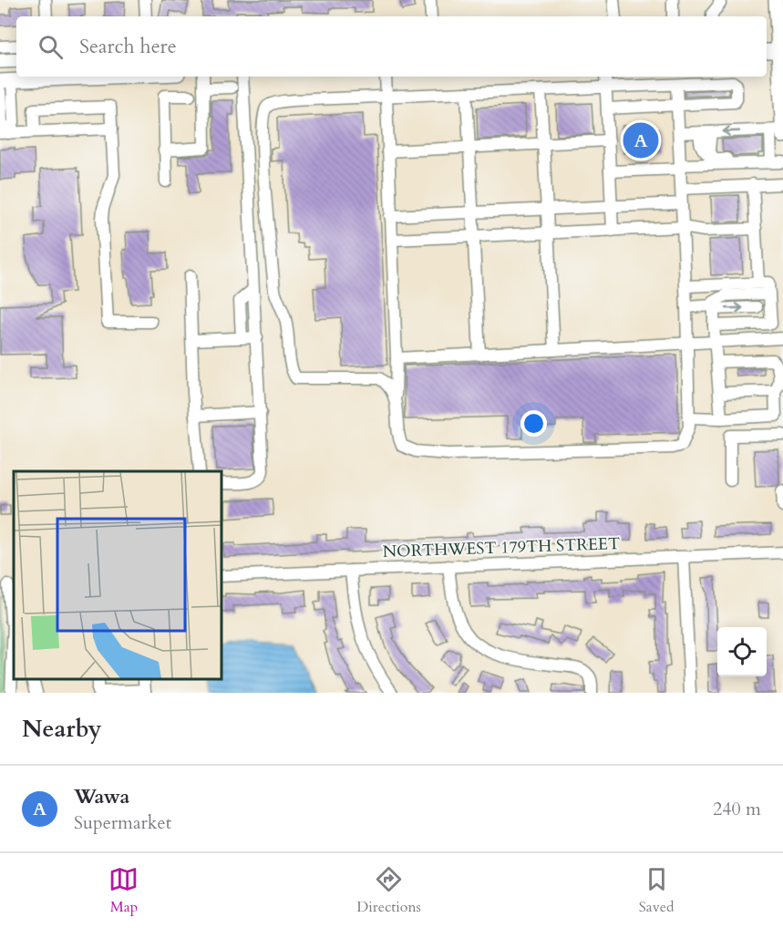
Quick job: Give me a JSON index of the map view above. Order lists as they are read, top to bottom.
{
  "streets": {
    "street": ["NORTHWEST 179TH STREET"]
  },
  "page": {
    "search": "Search here",
    "pins": "A",
    "heading": "Nearby",
    "list": [
      {
        "mark": "A",
        "name": "Wawa",
        "note": "Supermarket",
        "value": "240 m"
      }
    ],
    "nav": ["Map", "Directions", "Saved"]
  }
}
